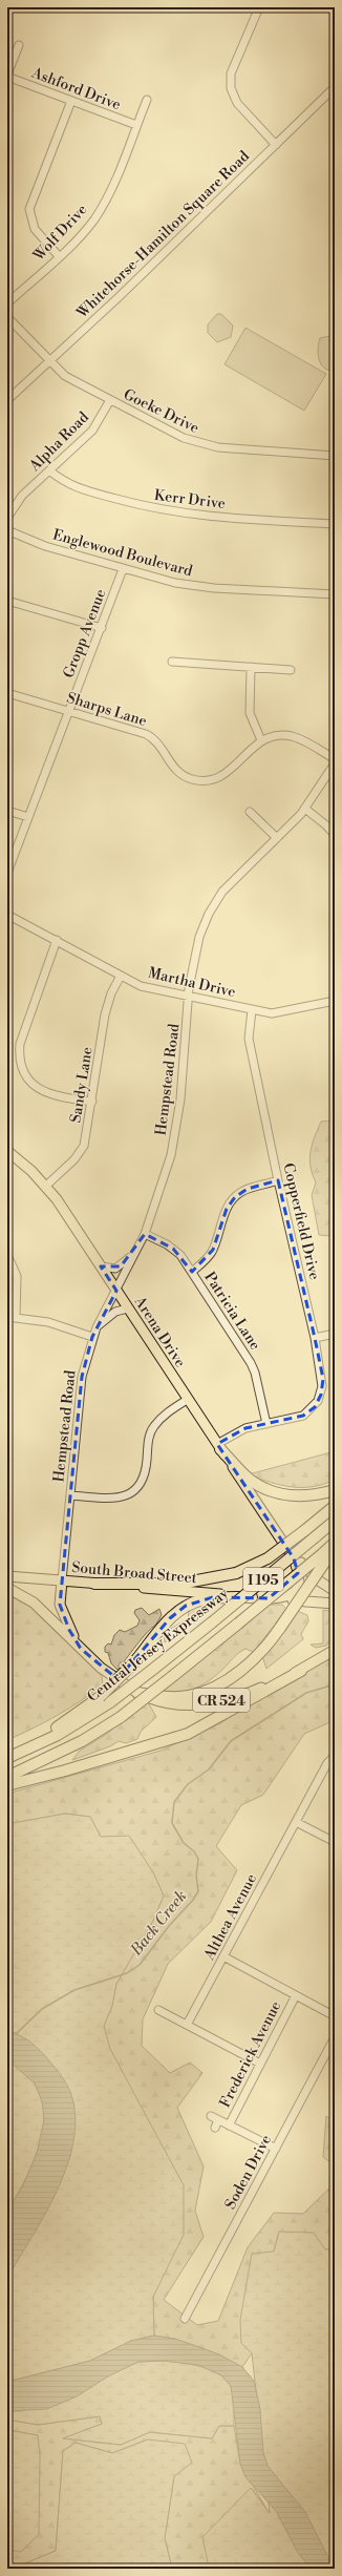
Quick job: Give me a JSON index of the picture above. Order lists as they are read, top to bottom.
{
  "streets": {
    "highway": ["I 195", "Central Jersey Expressway"],
    "main road": ["Arena Drive", "South Broad Street", "CR 524"],
    "street": [
      "Ashford Drive",
      "Wolf Drive",
      "Whitehorse-Hamilton Square Road",
      "Goeke Drive",
      "Alpha Road",
      "Kerr Drive",
      "Englewood Boulevard",
      "Gropp Avenue",
      "Sharps Lane",
      "Martha Drive",
      "Hempstead Road",
      "Sandy Lane",
      "Copperfield Drive",
      "Patricia Lane",
      "Althea Avenue",
      "Frederick Avenue",
      "Soden Drive"
    ]
  },
  "crossings": [
    ["Ashford Drive", "Wolf Drive"],
    ["Whitehorse-Hamilton Square Road", "Goeke Drive"],
    ["Goeke Drive", "Alpha Road"],
    ["Alpha Road", "Kerr Drive"],
    ["Englewood Boulevard", "Gropp Avenue"],
    ["Gropp Avenue", "Sharps Lane"],
    ["Martha Drive", "Hempstead Road"],
    ["Martha Drive", "Sandy Lane"],
    ["Martha Drive", "Copperfield Drive"],
    ["Hempstead Road", "Patricia Lane"],
    ["Hempstead Road", "Arena Drive"],
    ["Hempstead Road", "South Broad Street"],
    ["Sandy Lane", "Arena Drive"],
    ["Copperfield Drive", "Patricia Lane"],
    ["Copperfield Drive", "Arena Drive"]
  ],
  "water": ["Back Creek"]
}
